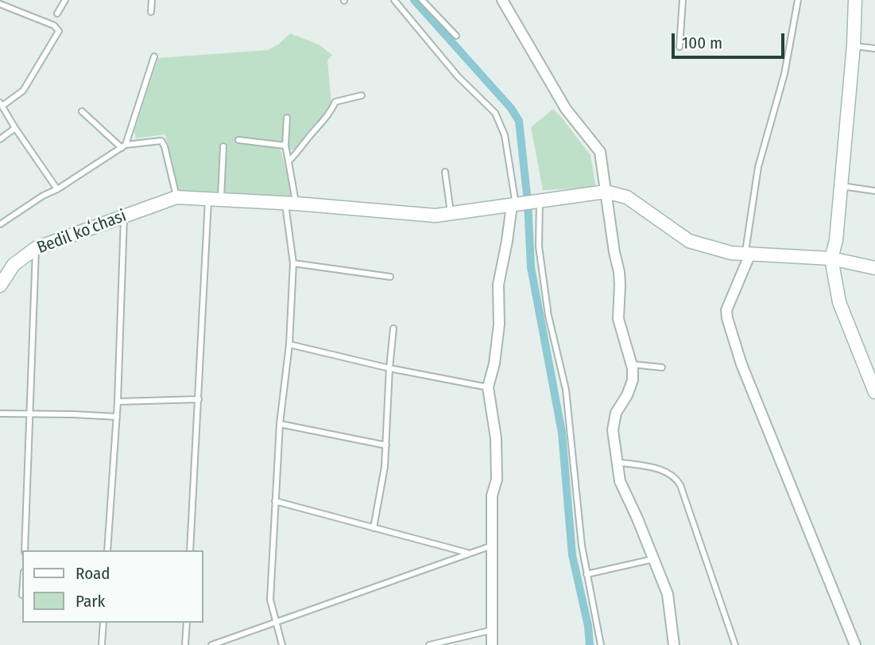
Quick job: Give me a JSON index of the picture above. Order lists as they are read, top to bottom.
{
  "streets": {
    "street": ["Bedil koʻchasi"]
  },
  "legend": ["Road", "Park"],
  "scale_bar": "100 m"
}
